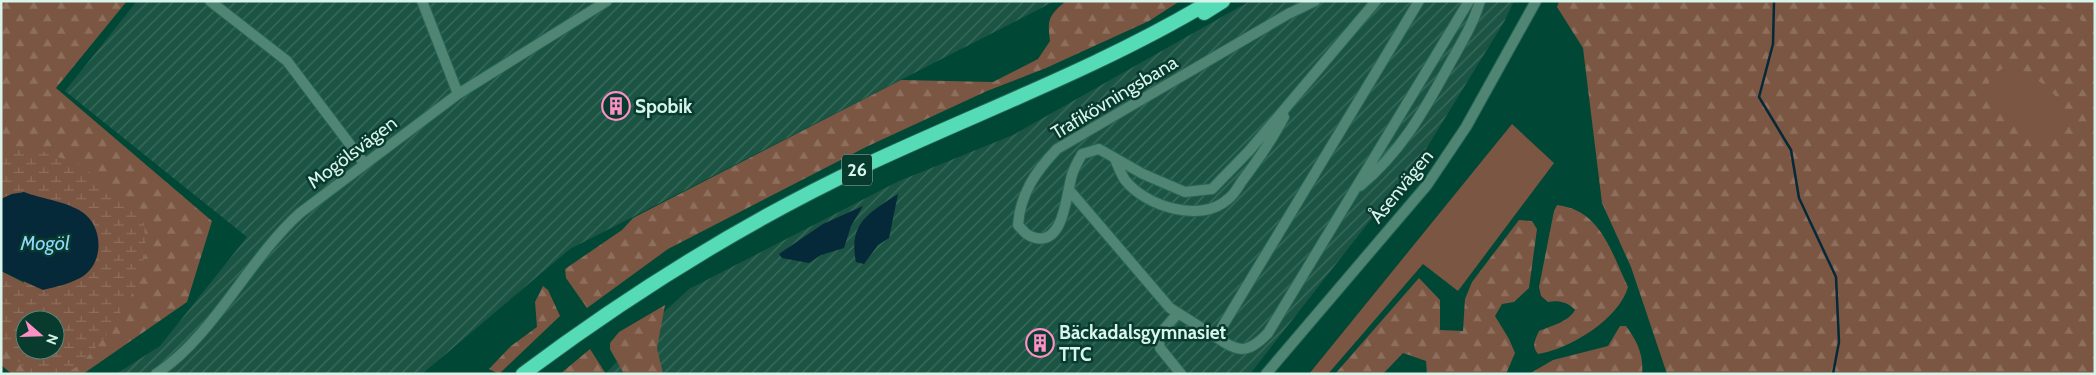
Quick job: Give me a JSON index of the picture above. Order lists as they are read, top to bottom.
{
  "streets": {
    "highway": ["26"],
    "street": ["Trafikövningsbana", "Mogölsvägen", "Åsenvägen"]
  },
  "water": ["Mogöl"],
  "places": {
    "building": ["Spobik", "Bäckadalsgymnasiet TTC"]
  },
  "north": "right"
}
